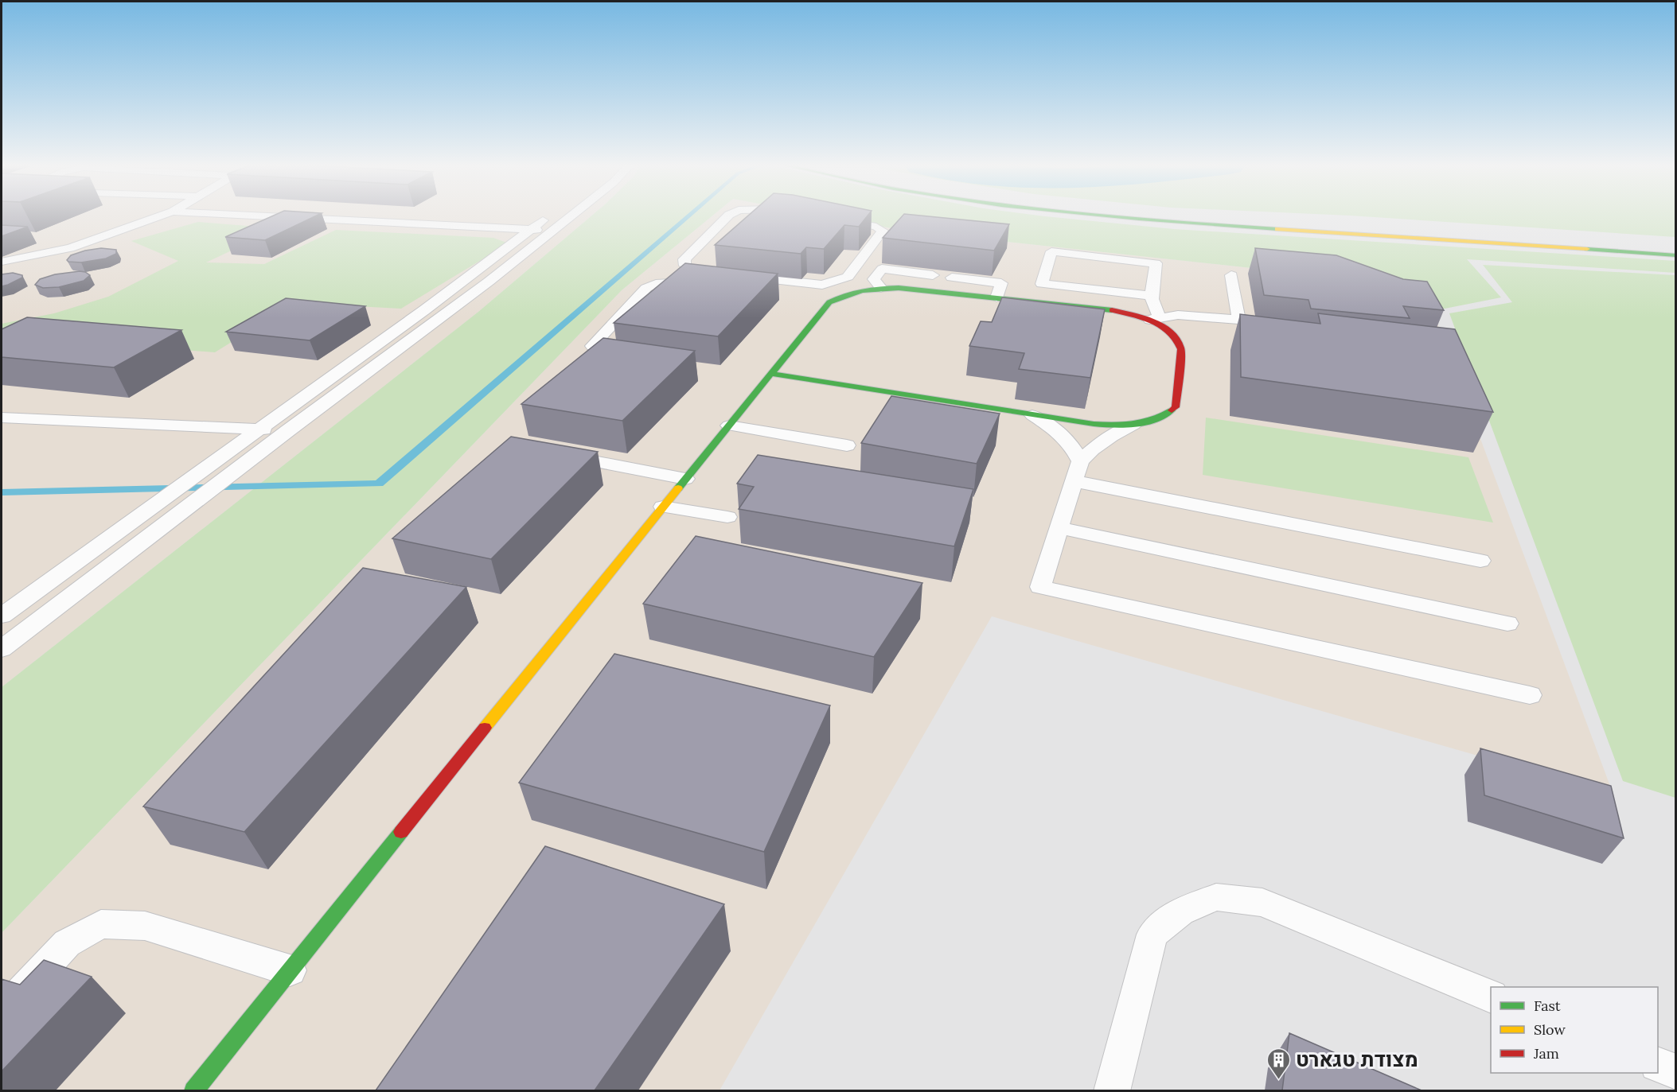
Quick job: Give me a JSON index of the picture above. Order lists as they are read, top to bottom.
{
  "places": {
    "building": ["מצודת טגארט"]
  },
  "legend": ["Fast", "Slow", "Jam"]
}
